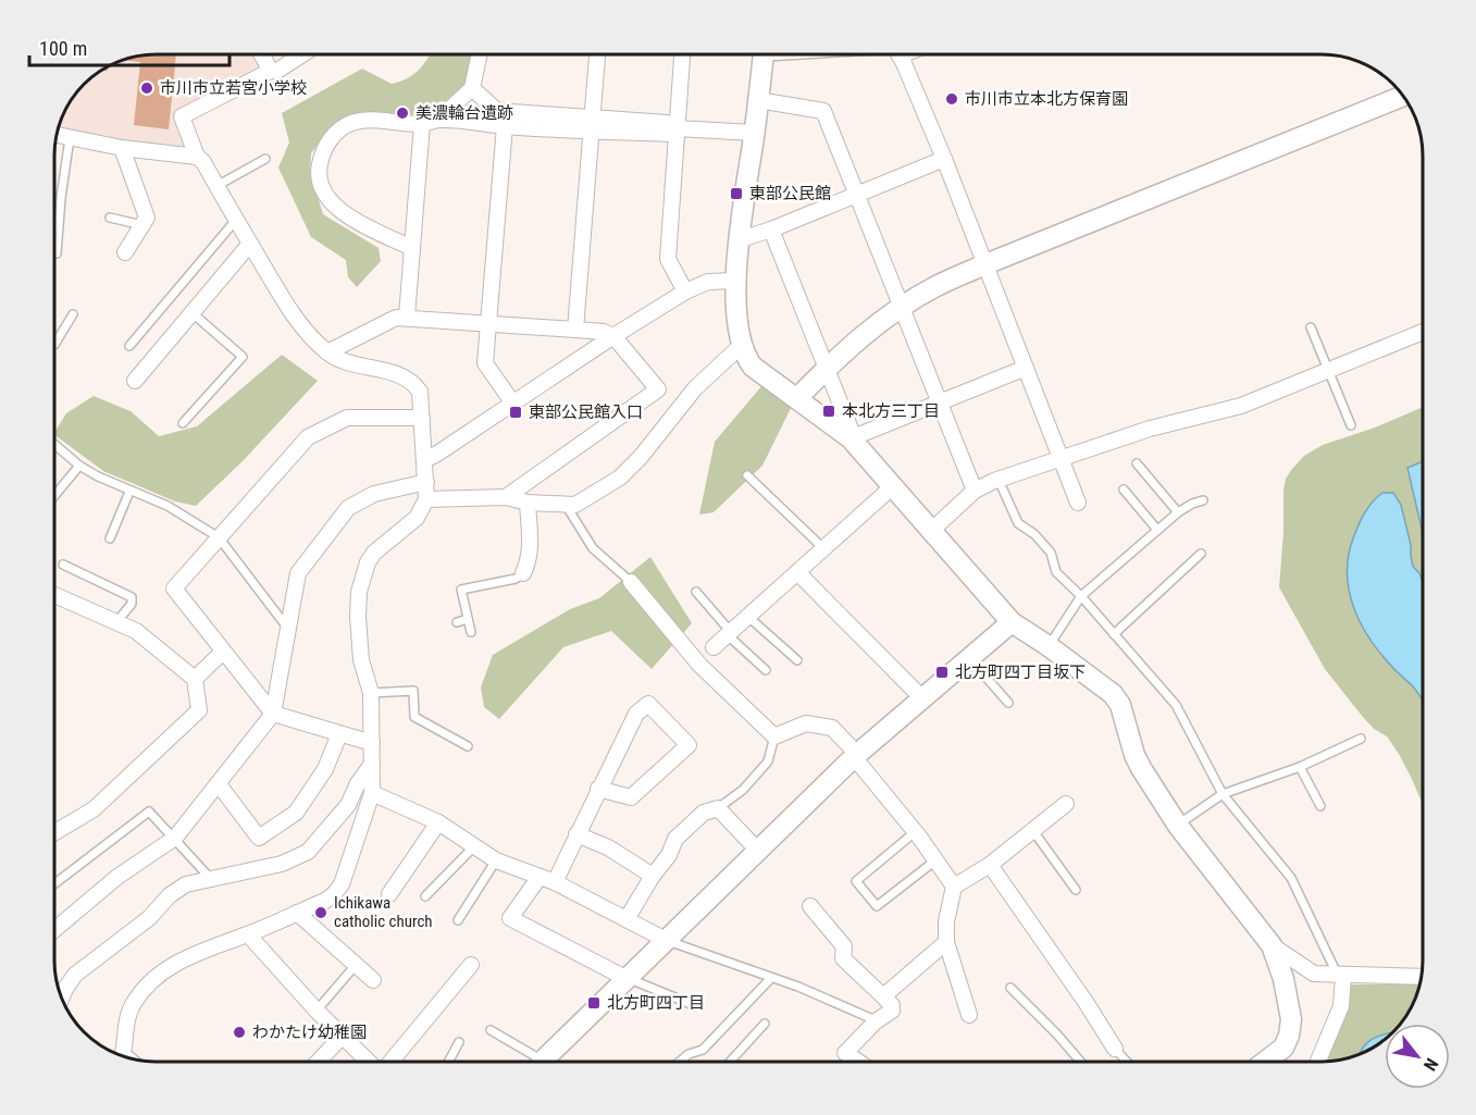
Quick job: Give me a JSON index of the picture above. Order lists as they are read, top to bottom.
{
  "places": {
    "other": [
      "市川市立若宮小学校",
      "市川市立本北方保育園",
      "美濃輪台遺跡",
      "Ichikawa catholic church",
      "わかたけ幼稚園"
    ],
    "transit": [
      "東部公民館",
      "本北方三丁目",
      "東部公民館入口",
      "北方町四丁目坂下",
      "北方町四丁目"
    ]
  },
  "scale_bar": "100 m",
  "north": "bottom right"
}
